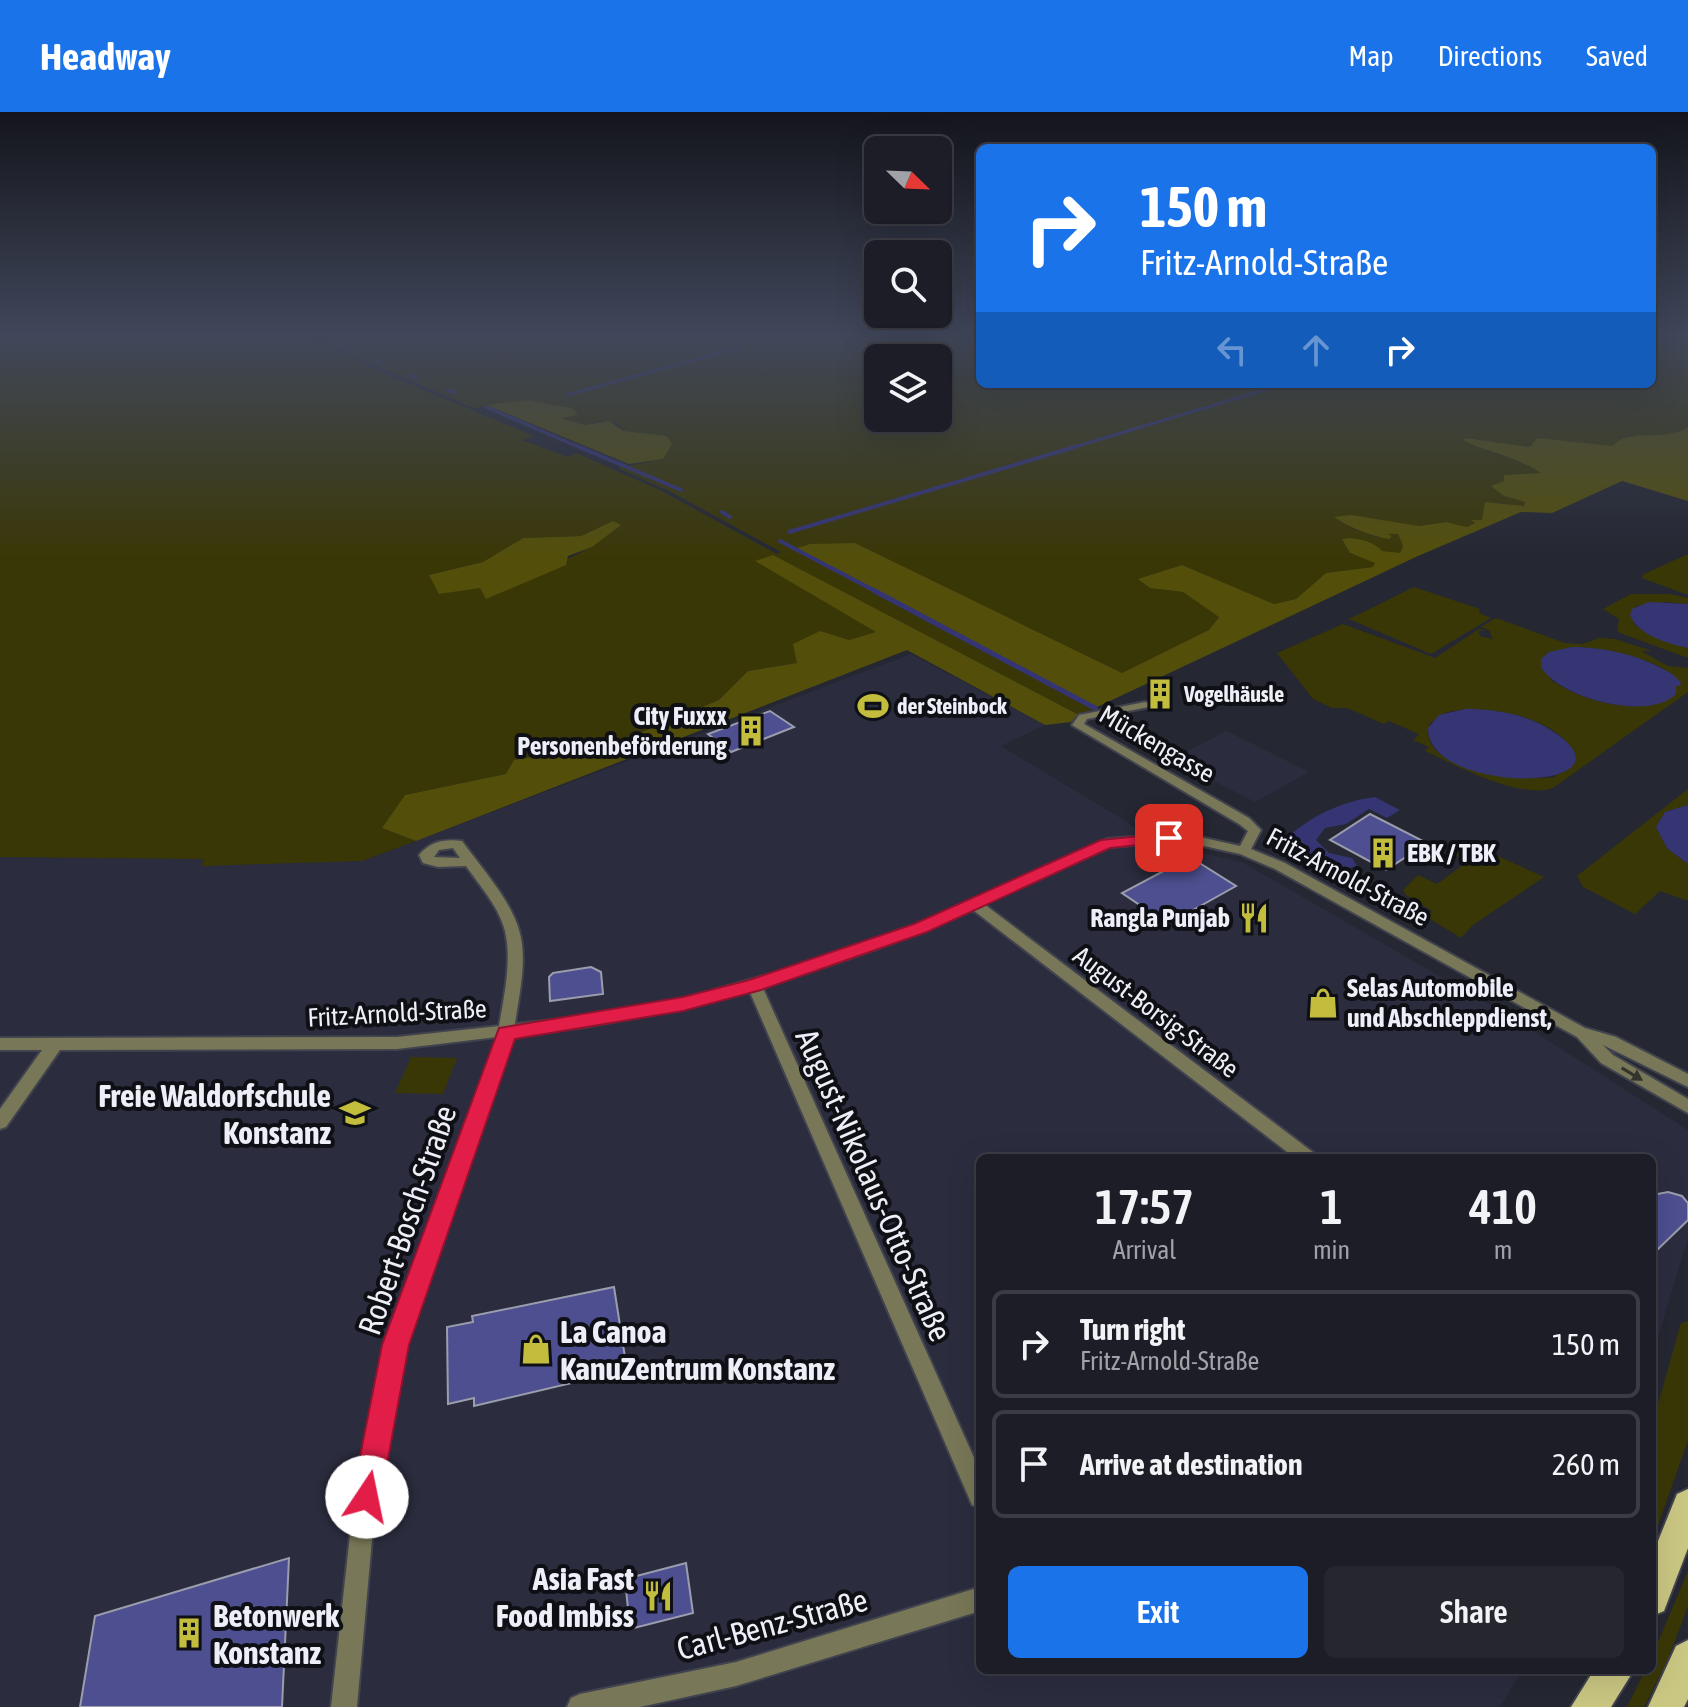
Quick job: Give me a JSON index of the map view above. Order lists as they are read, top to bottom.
{
  "streets": {
    "street": [
      "Mückengasse",
      "Fritz-Arnold-Straße",
      "August-Borsig-Straße",
      "August-Nikolaus-Otto-Straße",
      "Robert-Bosch-Straße",
      "Carl-Benz-Straße"
    ]
  },
  "crossings": [
    ["Mückengasse", "Fritz-Arnold-Straße"],
    ["Fritz-Arnold-Straße", "August-Borsig-Straße"],
    ["Fritz-Arnold-Straße", "August-Nikolaus-Otto-Straße"],
    ["Fritz-Arnold-Straße", "Robert-Bosch-Straße"]
  ],
  "places": {
    "building": [
      "Vogelhäusle",
      "City Fuxxx Personenbeförderung",
      "EBK / TBK",
      "Betonwerk Konstanz"
    ],
    "sports": ["der Steinbock"],
    "restaurant": ["Rangla Punjab", "Asia Fast Food Imbiss"],
    "shop": ["Selas Automobile und Abschleppdienst,", "La Canoa KanuZentrum Konstanz"],
    "school or university": ["Freie Waldorfschule Konstanz"]
  },
  "north": "bottom right",
  "page": {
    "header": "Headway",
    "nav": ["Map", "Directions", "Saved"],
    "turn": ["150 m", "Fritz-Arnold-Straße"],
    "eta": [
      "17:57",
      "Arrival",
      "1",
      "min",
      "410",
      "m"
    ],
    "list": [
      {
        "name": "Turn right",
        "note": "Fritz-Arnold-Straße",
        "value": "150 m"
      },
      {
        "name": "Arrive at destination",
        "value": "260 m"
      }
    ],
    "buttons": ["Exit", "Share"]
  }
}
